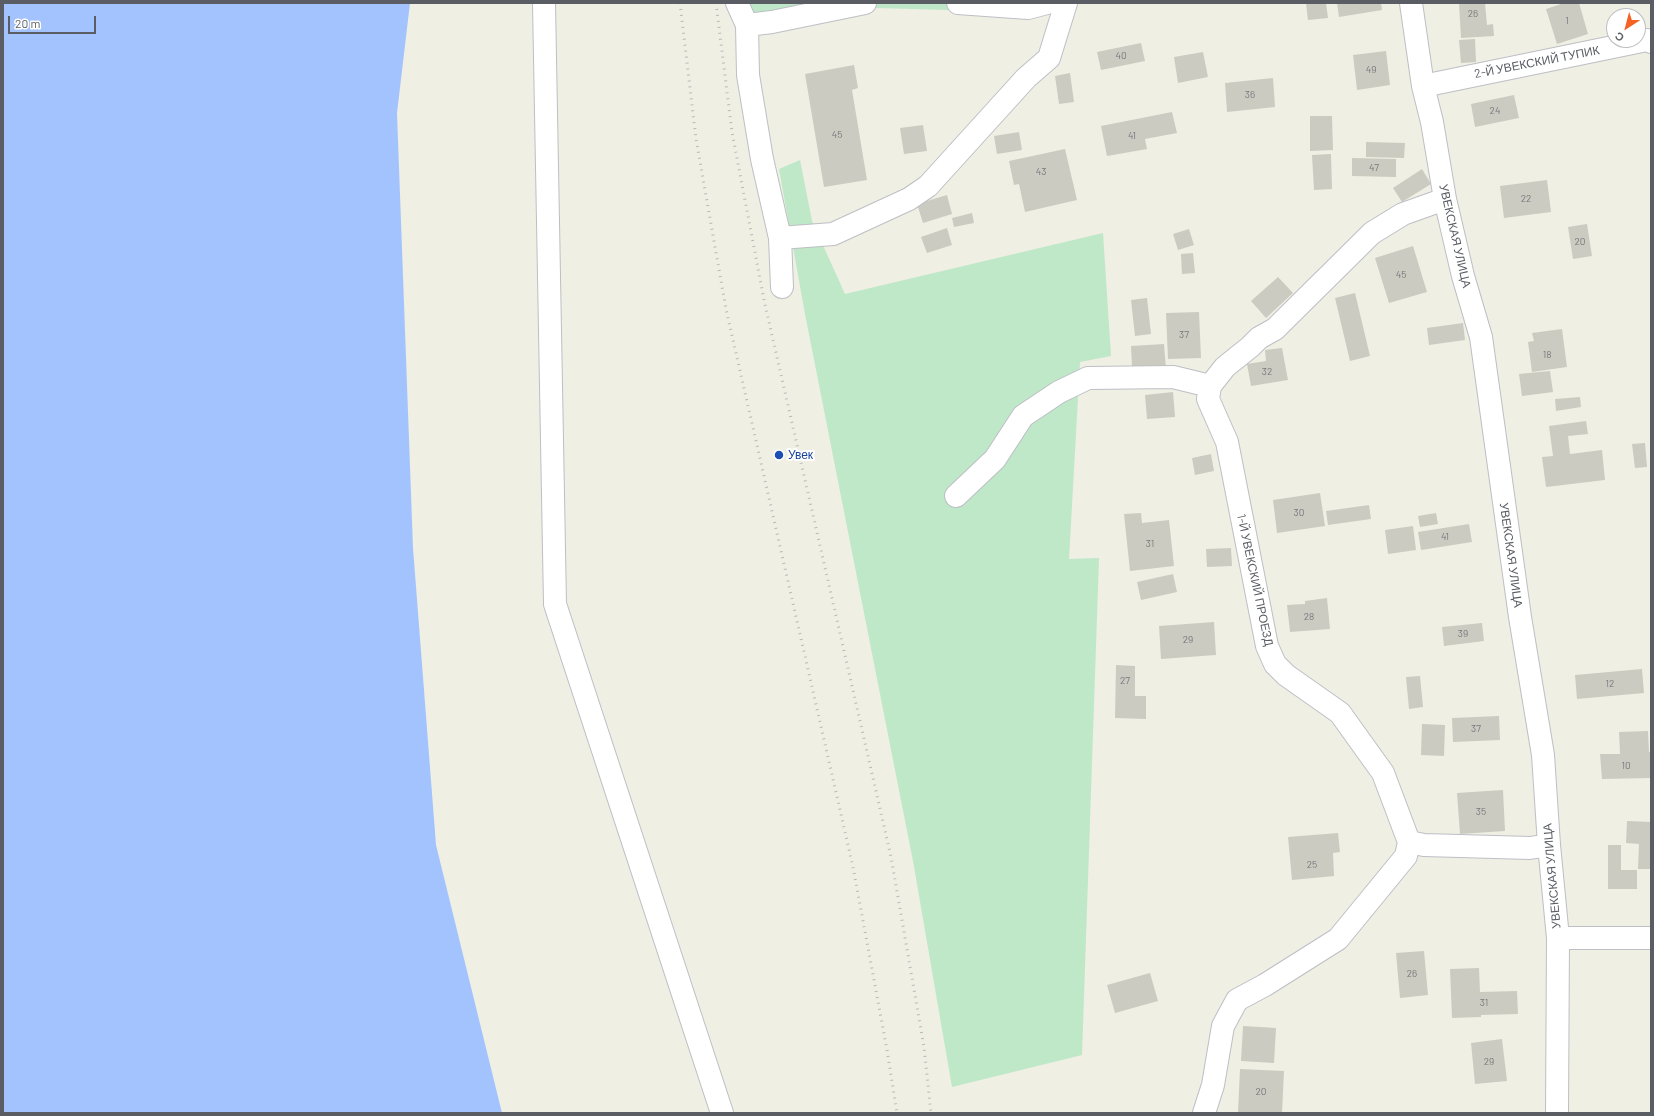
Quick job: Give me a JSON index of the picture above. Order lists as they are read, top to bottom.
{
  "streets": {
    "street": ["2-Й УВЕКСКИЙ ТУПИК", "УВЕКСКАЯ УЛИЦА", "1-Й УВЕКСКИЙ ПРОЕЗД"]
  },
  "crossings": [
    ["2-Й УВЕКСКИЙ ТУПИК", "УВЕКСКАЯ УЛИЦА"]
  ],
  "places": ["Увек"],
  "house_numbers": [
    "26",
    "1",
    "40",
    "49",
    "36",
    "24",
    "45",
    "41",
    "47",
    "43",
    "22",
    "20",
    "45",
    "37",
    "18",
    "32",
    "30",
    "41",
    "31",
    "28",
    "39",
    "29",
    "27",
    "12",
    "37",
    "10",
    "35",
    "25",
    "26",
    "31",
    "29",
    "20"
  ],
  "scale_bar": "20 m",
  "north": "bottom left"
}
